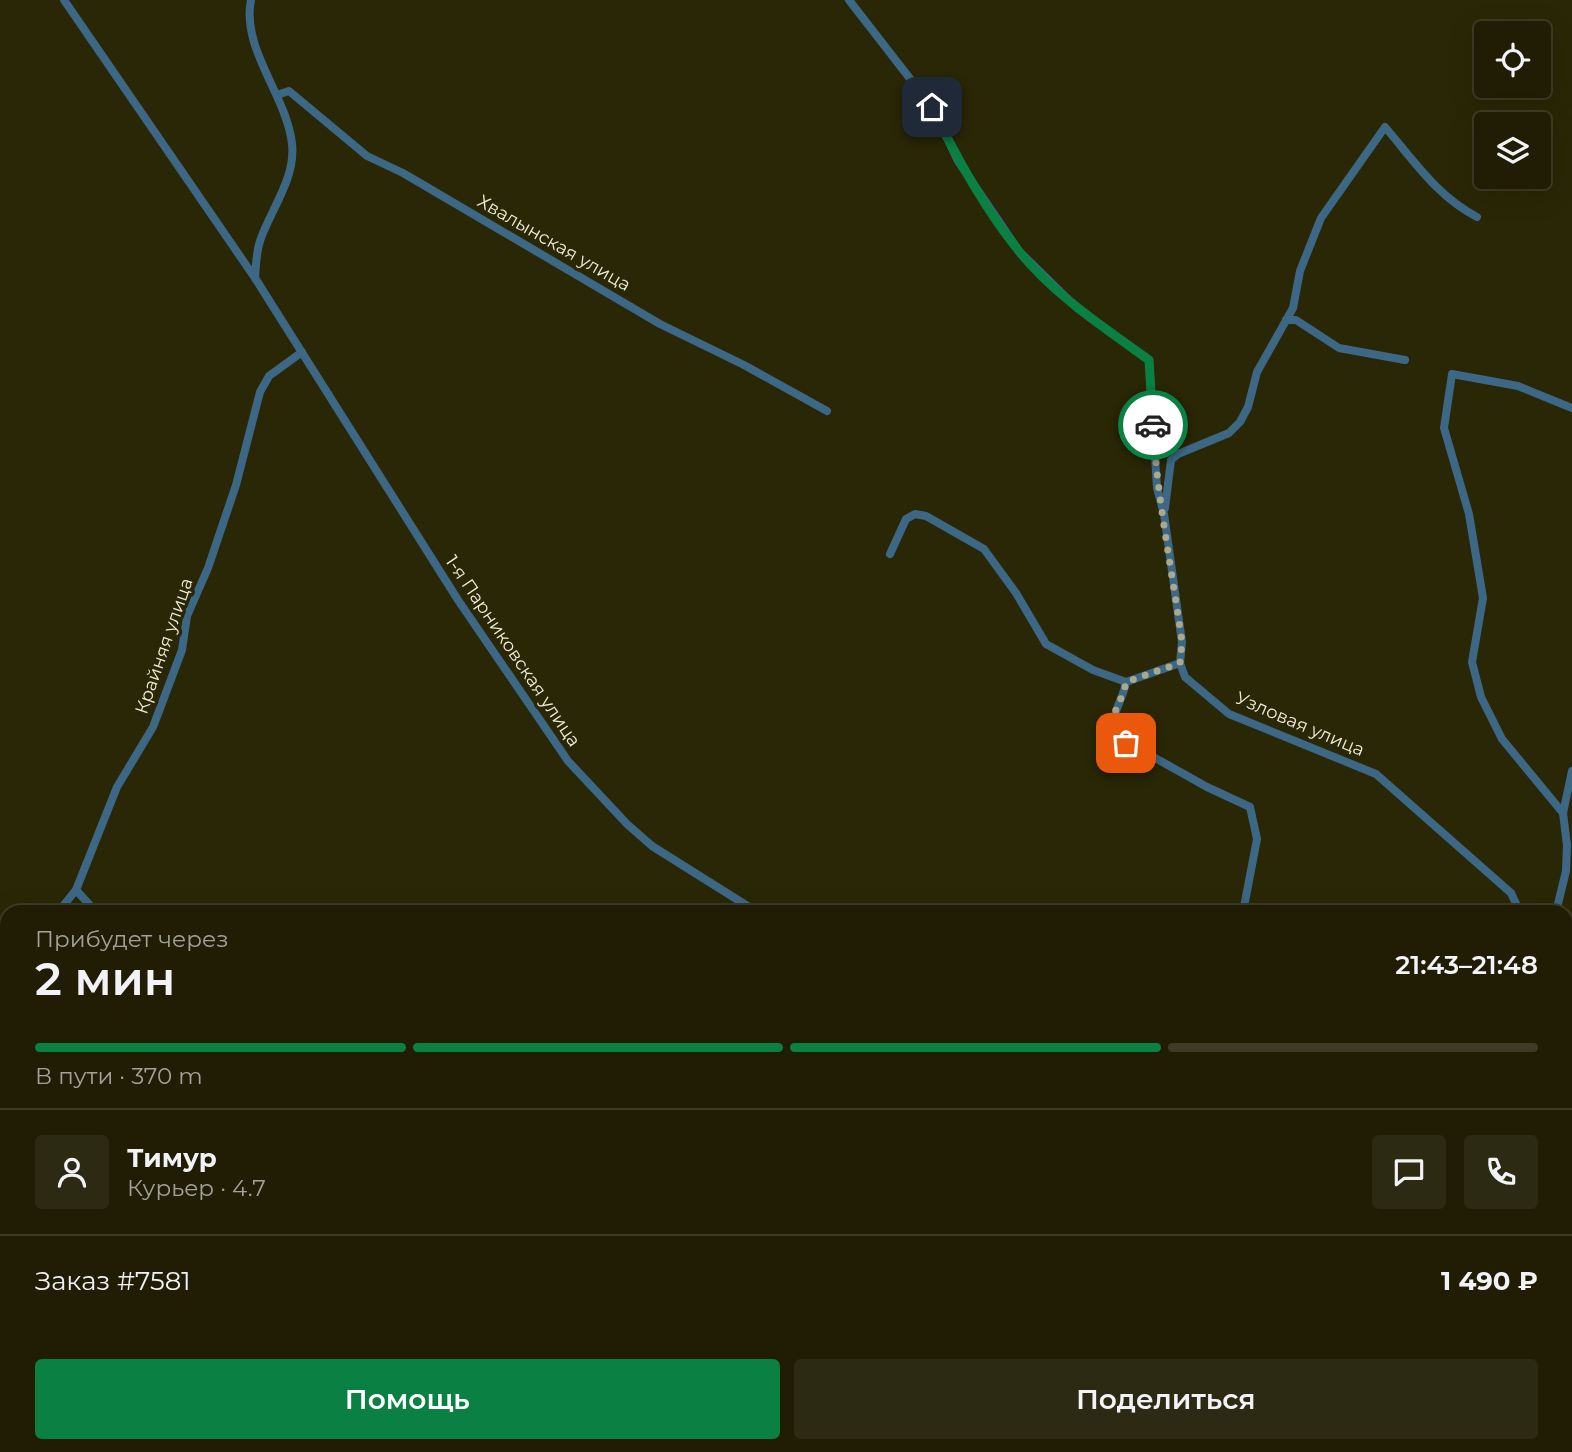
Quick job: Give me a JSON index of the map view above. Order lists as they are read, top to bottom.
{
  "streets": {
    "street": [
      "Хвалынская улица",
      "Крайняя улица",
      "1-я Парниковская улица",
      "Узловая улица"
    ]
  },
  "crossings": [
    ["Крайняя улица", "1-я Парниковская улица"]
  ],
  "page": {
    "heading": ["2 мин", "Прибудет через", "21:43–21:48"],
    "panel": [
      "Тимур",
      "Курьер · 4.7",
      "Заказ #7581",
      "1 490 ₽"
    ],
    "bar": "В пути · 370 m",
    "buttons": ["Помощь", "Поделиться"]
  }
}
